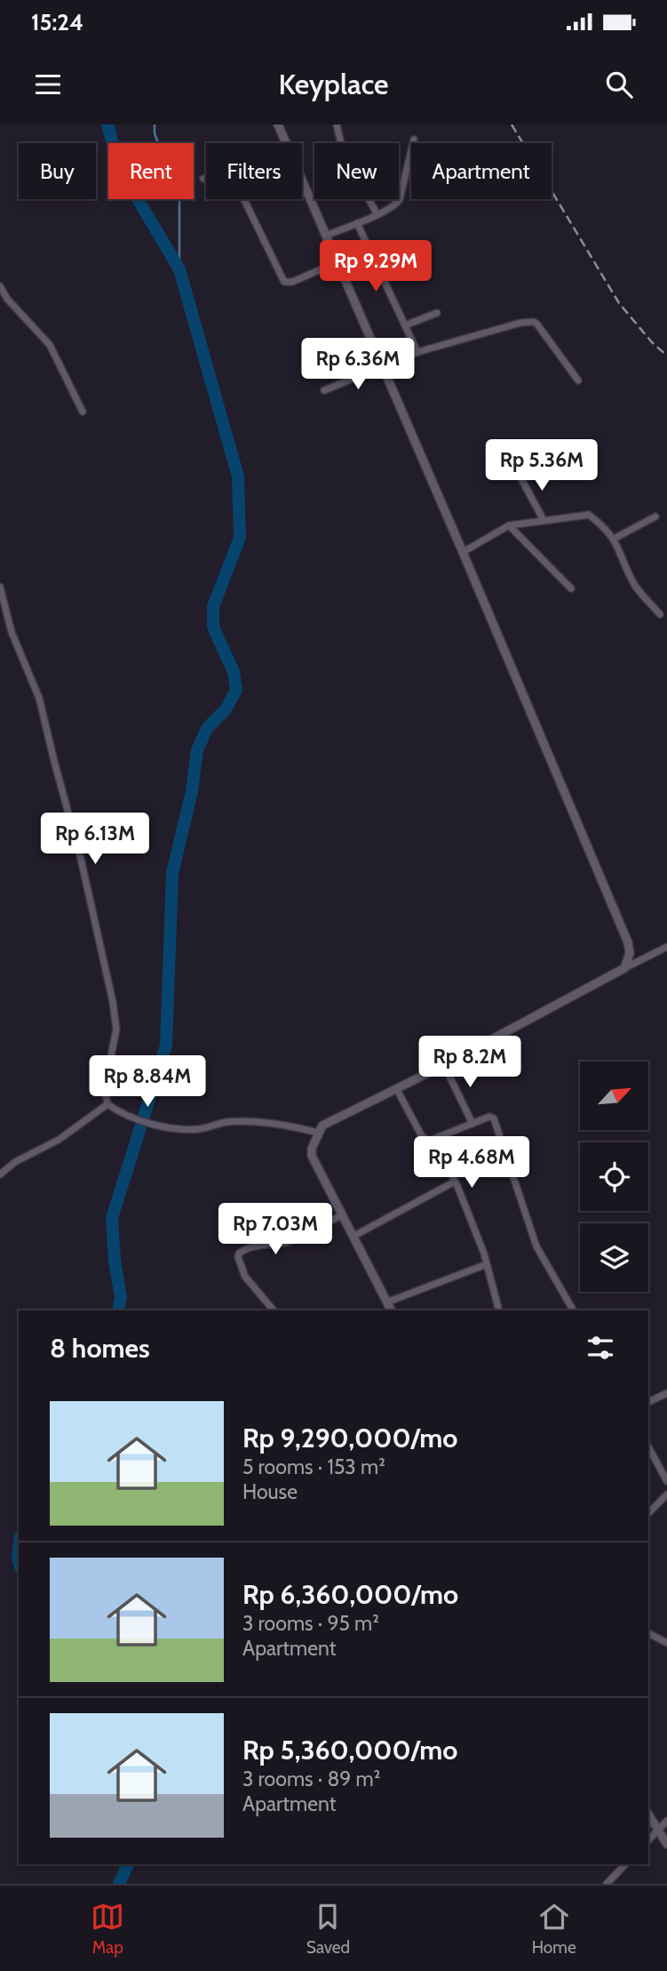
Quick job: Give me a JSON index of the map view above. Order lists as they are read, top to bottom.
{
  "north": "top right",
  "page": {
    "status": "15:24",
    "header": "Keyplace",
    "chip": [
      "Buy",
      "Rent",
      "Filters",
      "New",
      "Apartment"
    ],
    "price": [
      "Rp 9.29M",
      "Rp 6.36M",
      "Rp 5.36M",
      "Rp 6.13M",
      "Rp 8.2M",
      "Rp 8.84M",
      "Rp 4.68M",
      "Rp 7.03M"
    ],
    "heading": "8 homes",
    "list": [
      {
        "name": "Rp 9,290,000/mo",
        "note": "5 rooms · 153 m² · House"
      },
      {
        "name": "Rp 6,360,000/mo",
        "note": "3 rooms · 95 m² · Apartment"
      },
      {
        "name": "Rp 5,360,000/mo",
        "note": "3 rooms · 89 m² · Apartment"
      }
    ],
    "tabs": ["Map", "Saved", "Home"]
  }
}
